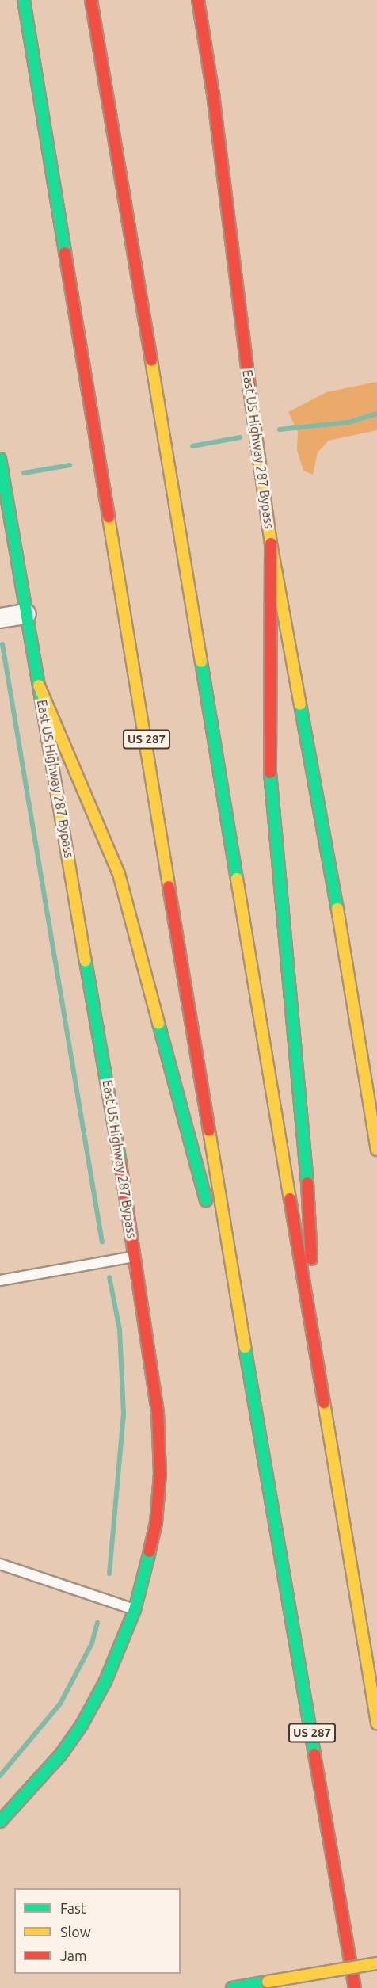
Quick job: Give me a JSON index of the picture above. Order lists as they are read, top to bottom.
{
  "streets": {
    "main road": ["East US Highway 287 Bypass", "US 287"]
  },
  "legend": ["Fast", "Slow", "Jam"]
}
